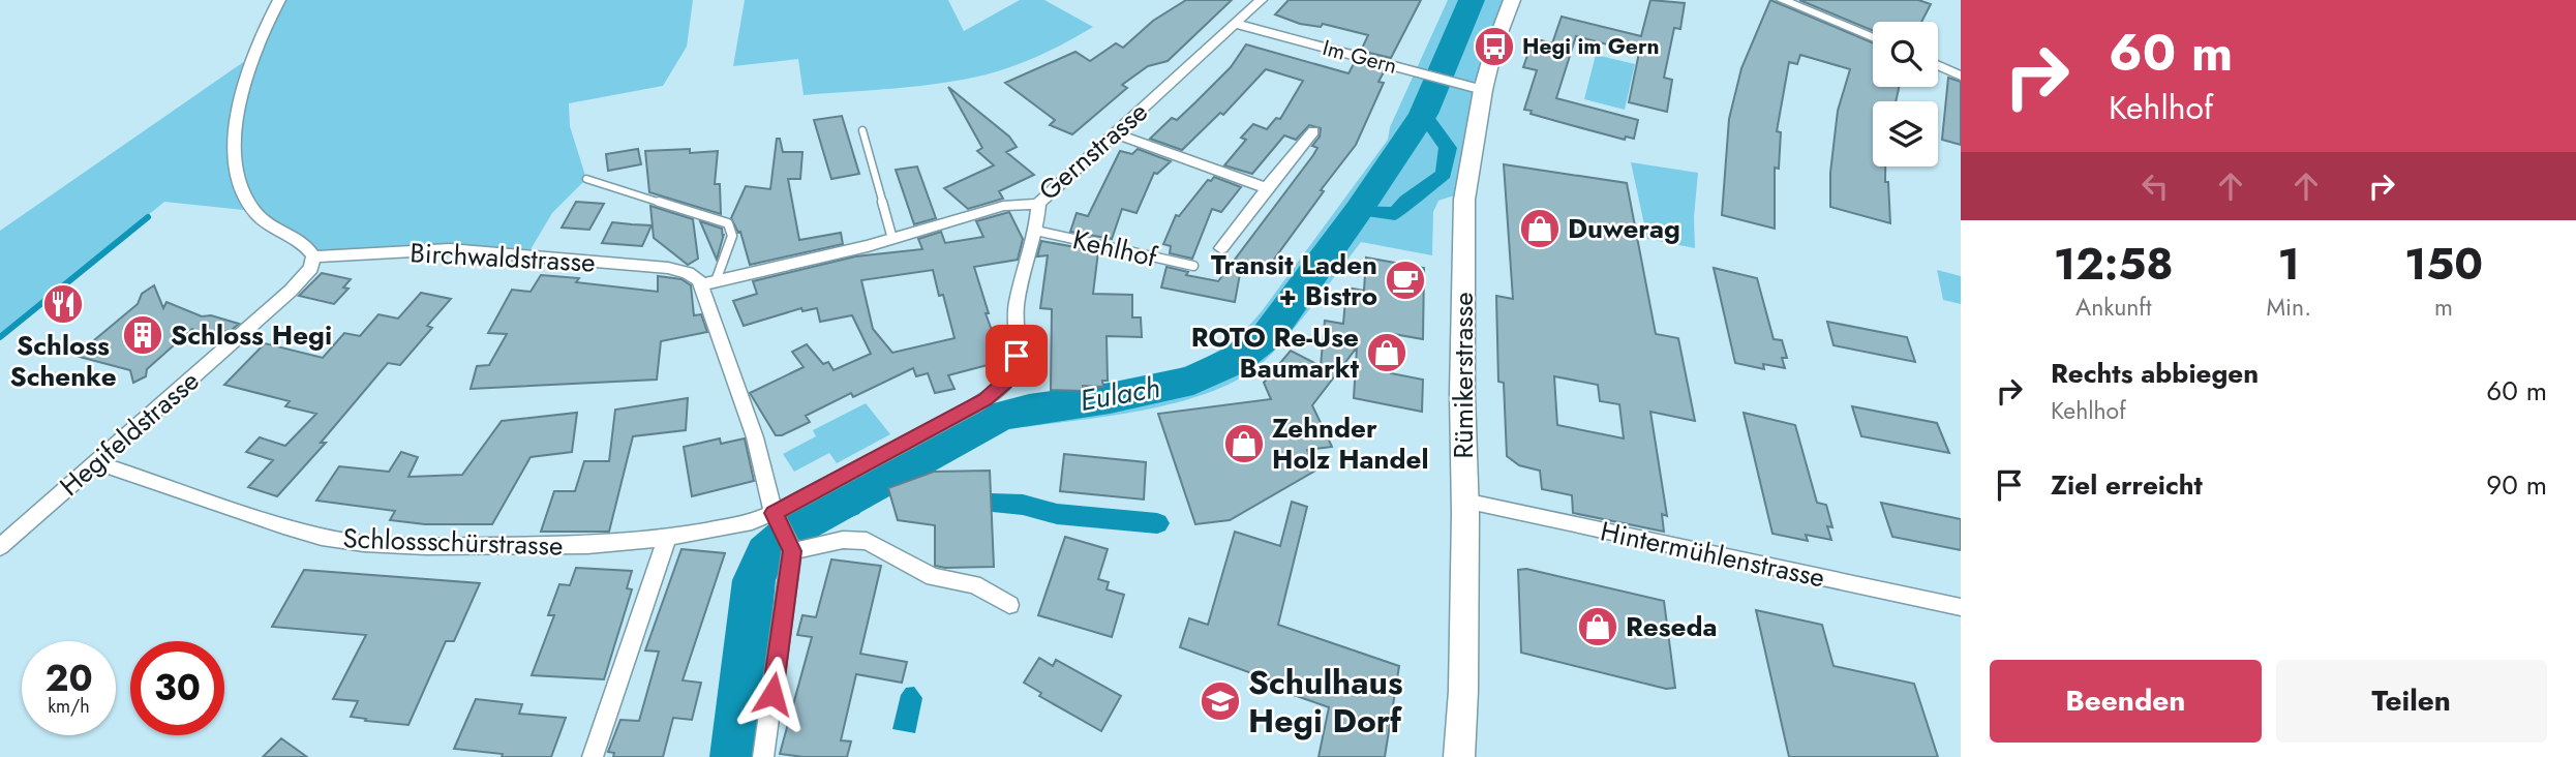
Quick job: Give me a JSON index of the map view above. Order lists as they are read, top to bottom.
{
  "streets": {
    "main road": ["Rümikerstrasse"],
    "street": [
      "Im Gern",
      "Gernstrasse",
      "Kehlhof",
      "Birchwaldstrasse",
      "Hegifeldstrasse",
      "Schlossschürstrasse",
      "Hintermühlenstrasse"
    ]
  },
  "crossings": [
    ["Im Gern", "Gernstrasse"],
    ["Im Gern", "Rümikerstrasse"],
    ["Gernstrasse", "Kehlhof"],
    ["Gernstrasse", "Birchwaldstrasse"],
    ["Kehlhof", "Schlossschürstrasse"],
    ["Birchwaldstrasse", "Hegifeldstrasse"],
    ["Rümikerstrasse", "Hintermühlenstrasse"],
    ["Hegifeldstrasse", "Schlossschürstrasse"]
  ],
  "water": ["Eulach"],
  "places": {
    "bus stop": ["Hegi im Gern"],
    "shop": [
      "Duwerag",
      "ROTO Re-Use Baumarkt",
      "Zehnder Holz Handel",
      "Reseda"
    ],
    "cafe": ["Transit Laden + Bistro"],
    "restaurant": ["Schloss Schenke"],
    "building": ["Schloss Hegi"],
    "school or university": ["Schulhaus Hegi Dorf"]
  },
  "page": {
    "turn": ["60 m", "Kehlhof"],
    "eta": [
      "12:58",
      "Ankunft",
      "1",
      "Min.",
      "150",
      "m"
    ],
    "list": [
      {
        "name": "Rechts abbiegen",
        "note": "Kehlhof",
        "value": "60 m"
      },
      {
        "name": "Ziel erreicht",
        "value": "90 m"
      }
    ],
    "speed": "20 km/h",
    "limit": "30",
    "buttons": ["Beenden", "Teilen"]
  }
}
